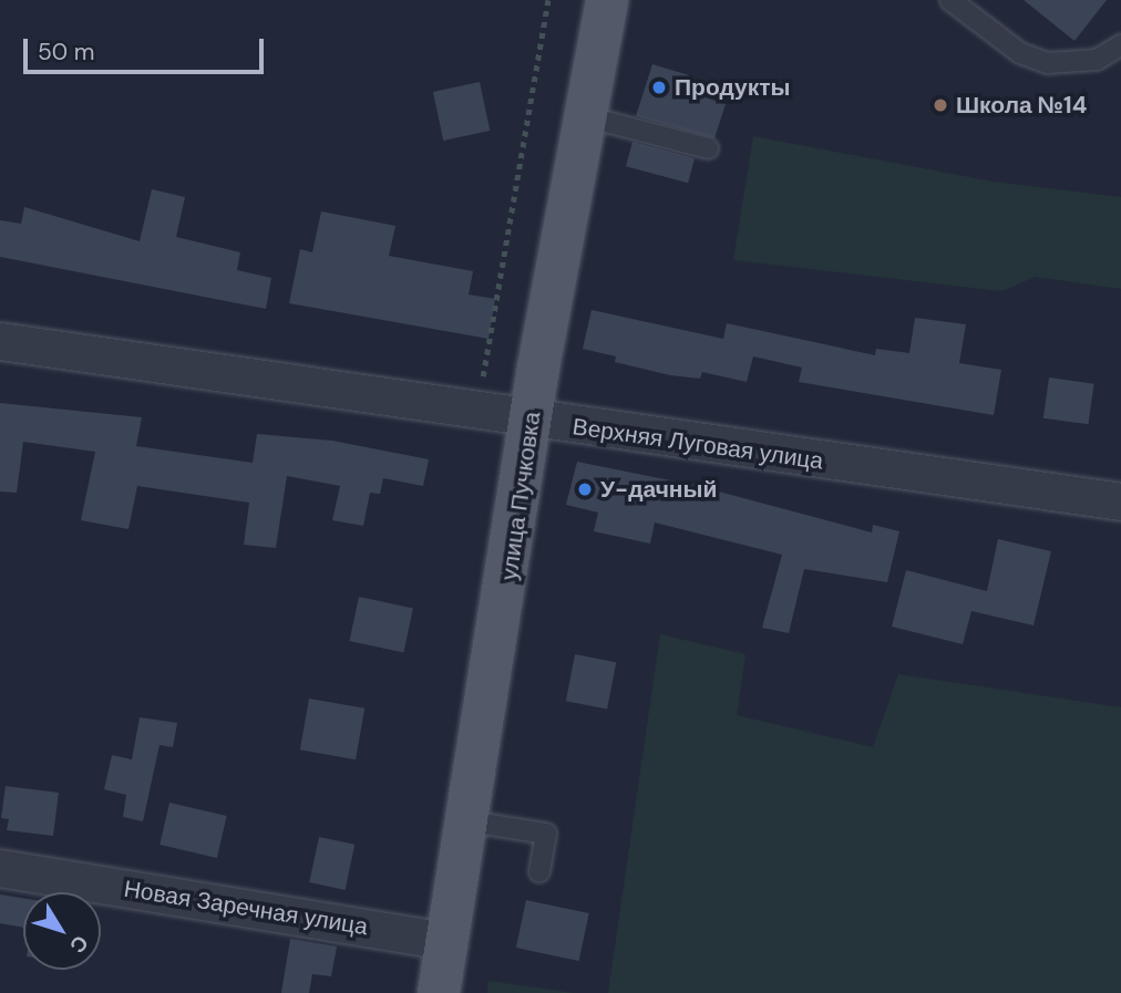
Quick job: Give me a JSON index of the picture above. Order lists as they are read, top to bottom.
{
  "streets": {
    "main road": ["улица Пучковка"],
    "street": ["Верхняя Луговая улица", "Новая Заречная улица"]
  },
  "crossings": [
    ["Верхняя Луговая улица", "улица Пучковка"],
    ["улица Пучковка", "Новая Заречная улица"]
  ],
  "places": ["Продукты", "Школа №14", "У-дачный"],
  "scale_bar": "50 m",
  "north": "bottom right"
}
